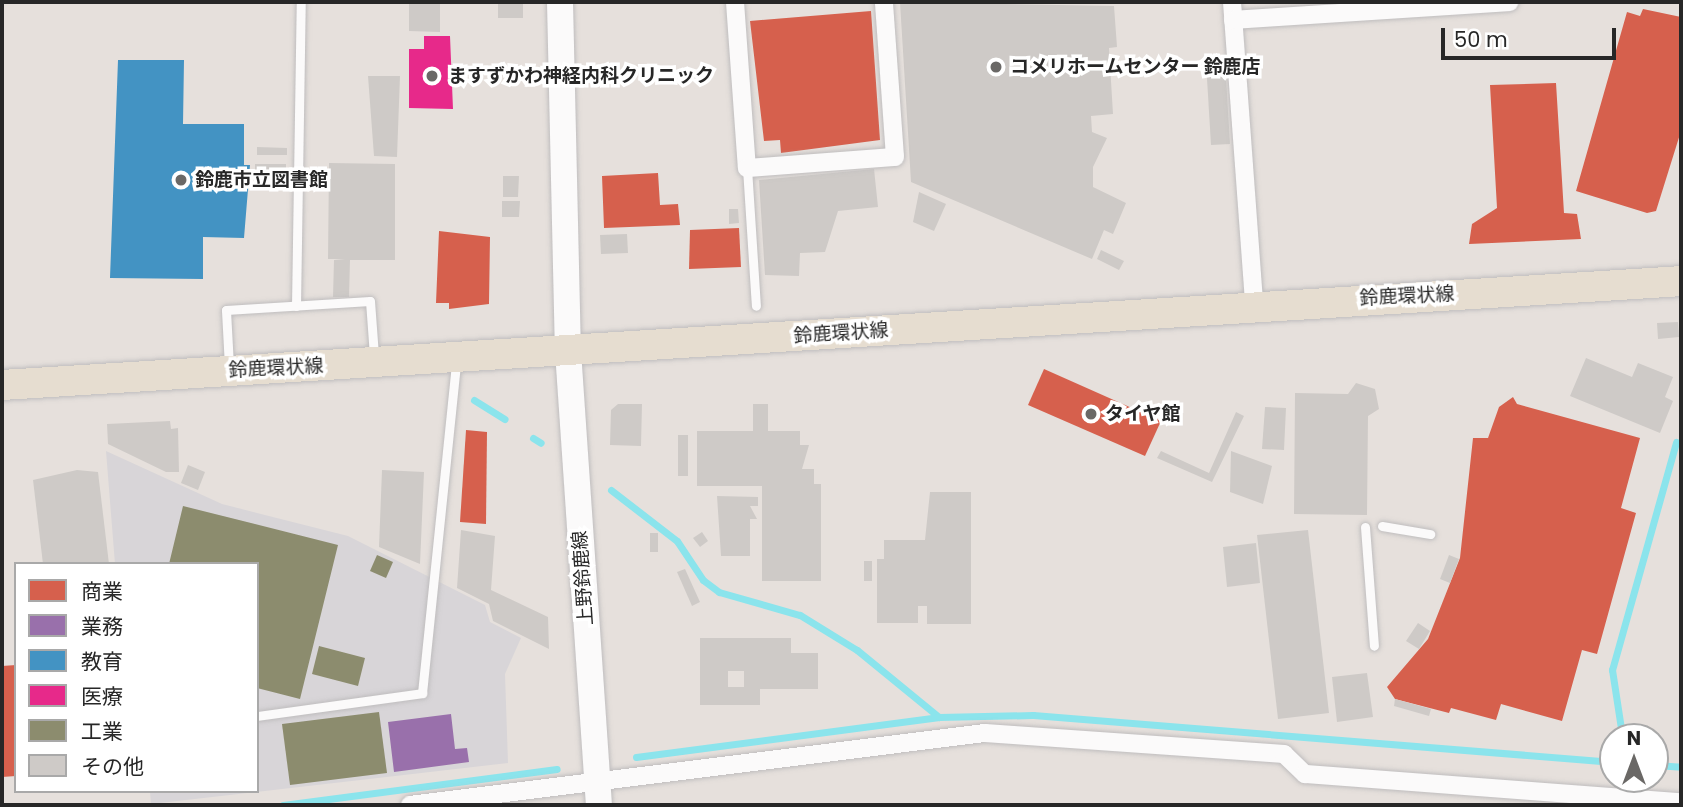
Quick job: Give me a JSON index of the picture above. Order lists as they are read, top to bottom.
{
  "streets": {
    "main road": ["鈴鹿環状線", "上野鈴鹿線"]
  },
  "crossings": [
    ["鈴鹿環状線", "上野鈴鹿線"]
  ],
  "places": [
    "コメリホームセンター 鈴鹿店",
    "ますずかわ神経内科クリニック",
    "鈴鹿市立図書館",
    "タイヤ館"
  ],
  "legend": [
    "商業",
    "業務",
    "教育",
    "医療",
    "工業",
    "その他"
  ],
  "scale_bar": "50 m",
  "north": "top"
}
